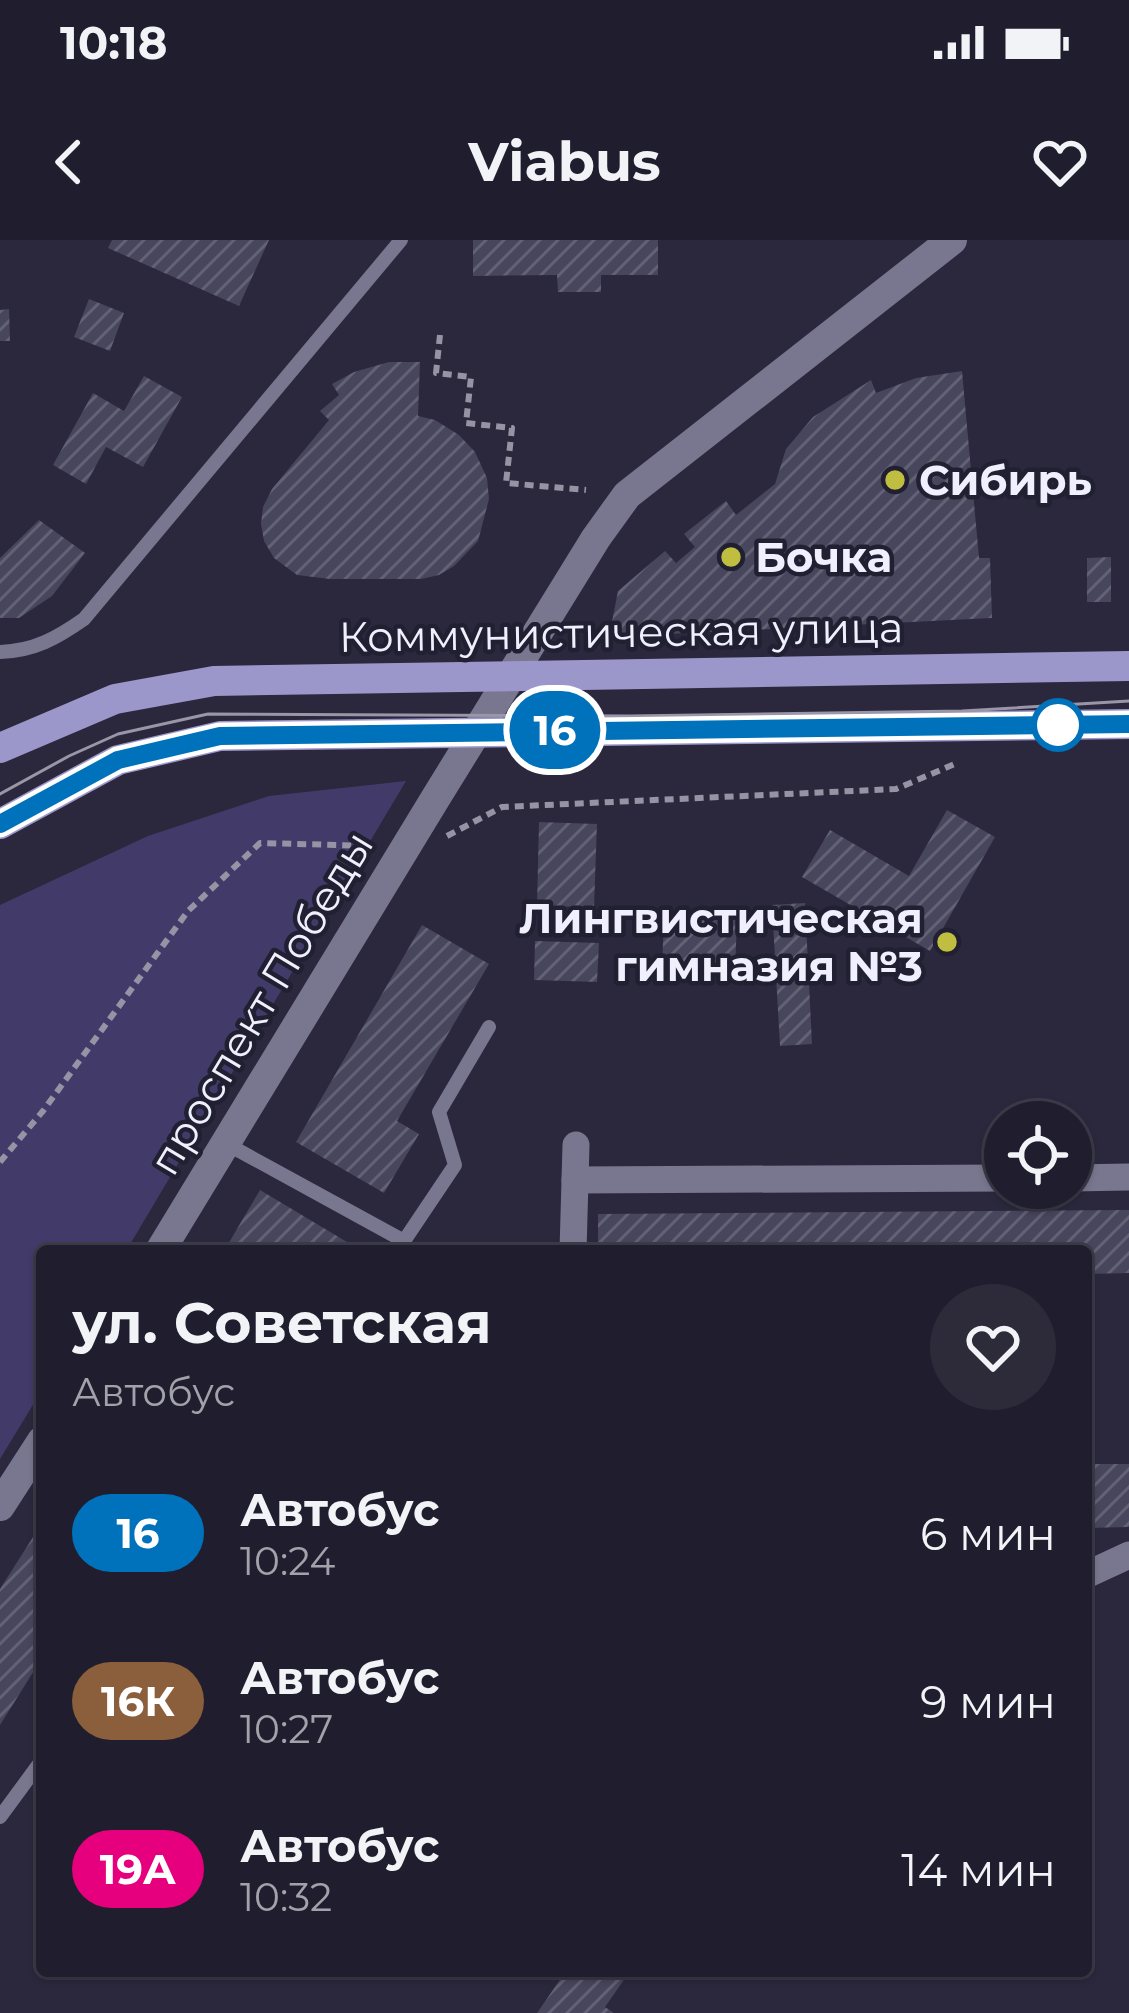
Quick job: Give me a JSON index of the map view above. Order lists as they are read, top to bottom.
{
  "streets": {
    "main road": ["Коммунистическая улица"],
    "street": ["проспект Победы"]
  },
  "places": ["Сибирь", "Бочка", "Лингвистическая гимназия №3"],
  "lines": ["bus line 16"],
  "page": {
    "status": "10:18",
    "header": "Viabus",
    "on_map": "16",
    "heading": ["ул. Советская", "Автобус"],
    "list": [
      {
        "mark": "16",
        "name": "Автобус",
        "note": "10:24",
        "value": "6 мин"
      },
      {
        "mark": "16К",
        "name": "Автобус",
        "note": "10:27",
        "value": "9 мин"
      },
      {
        "mark": "19А",
        "name": "Автобус",
        "note": "10:32",
        "value": "14 мин"
      }
    ]
  }
}
